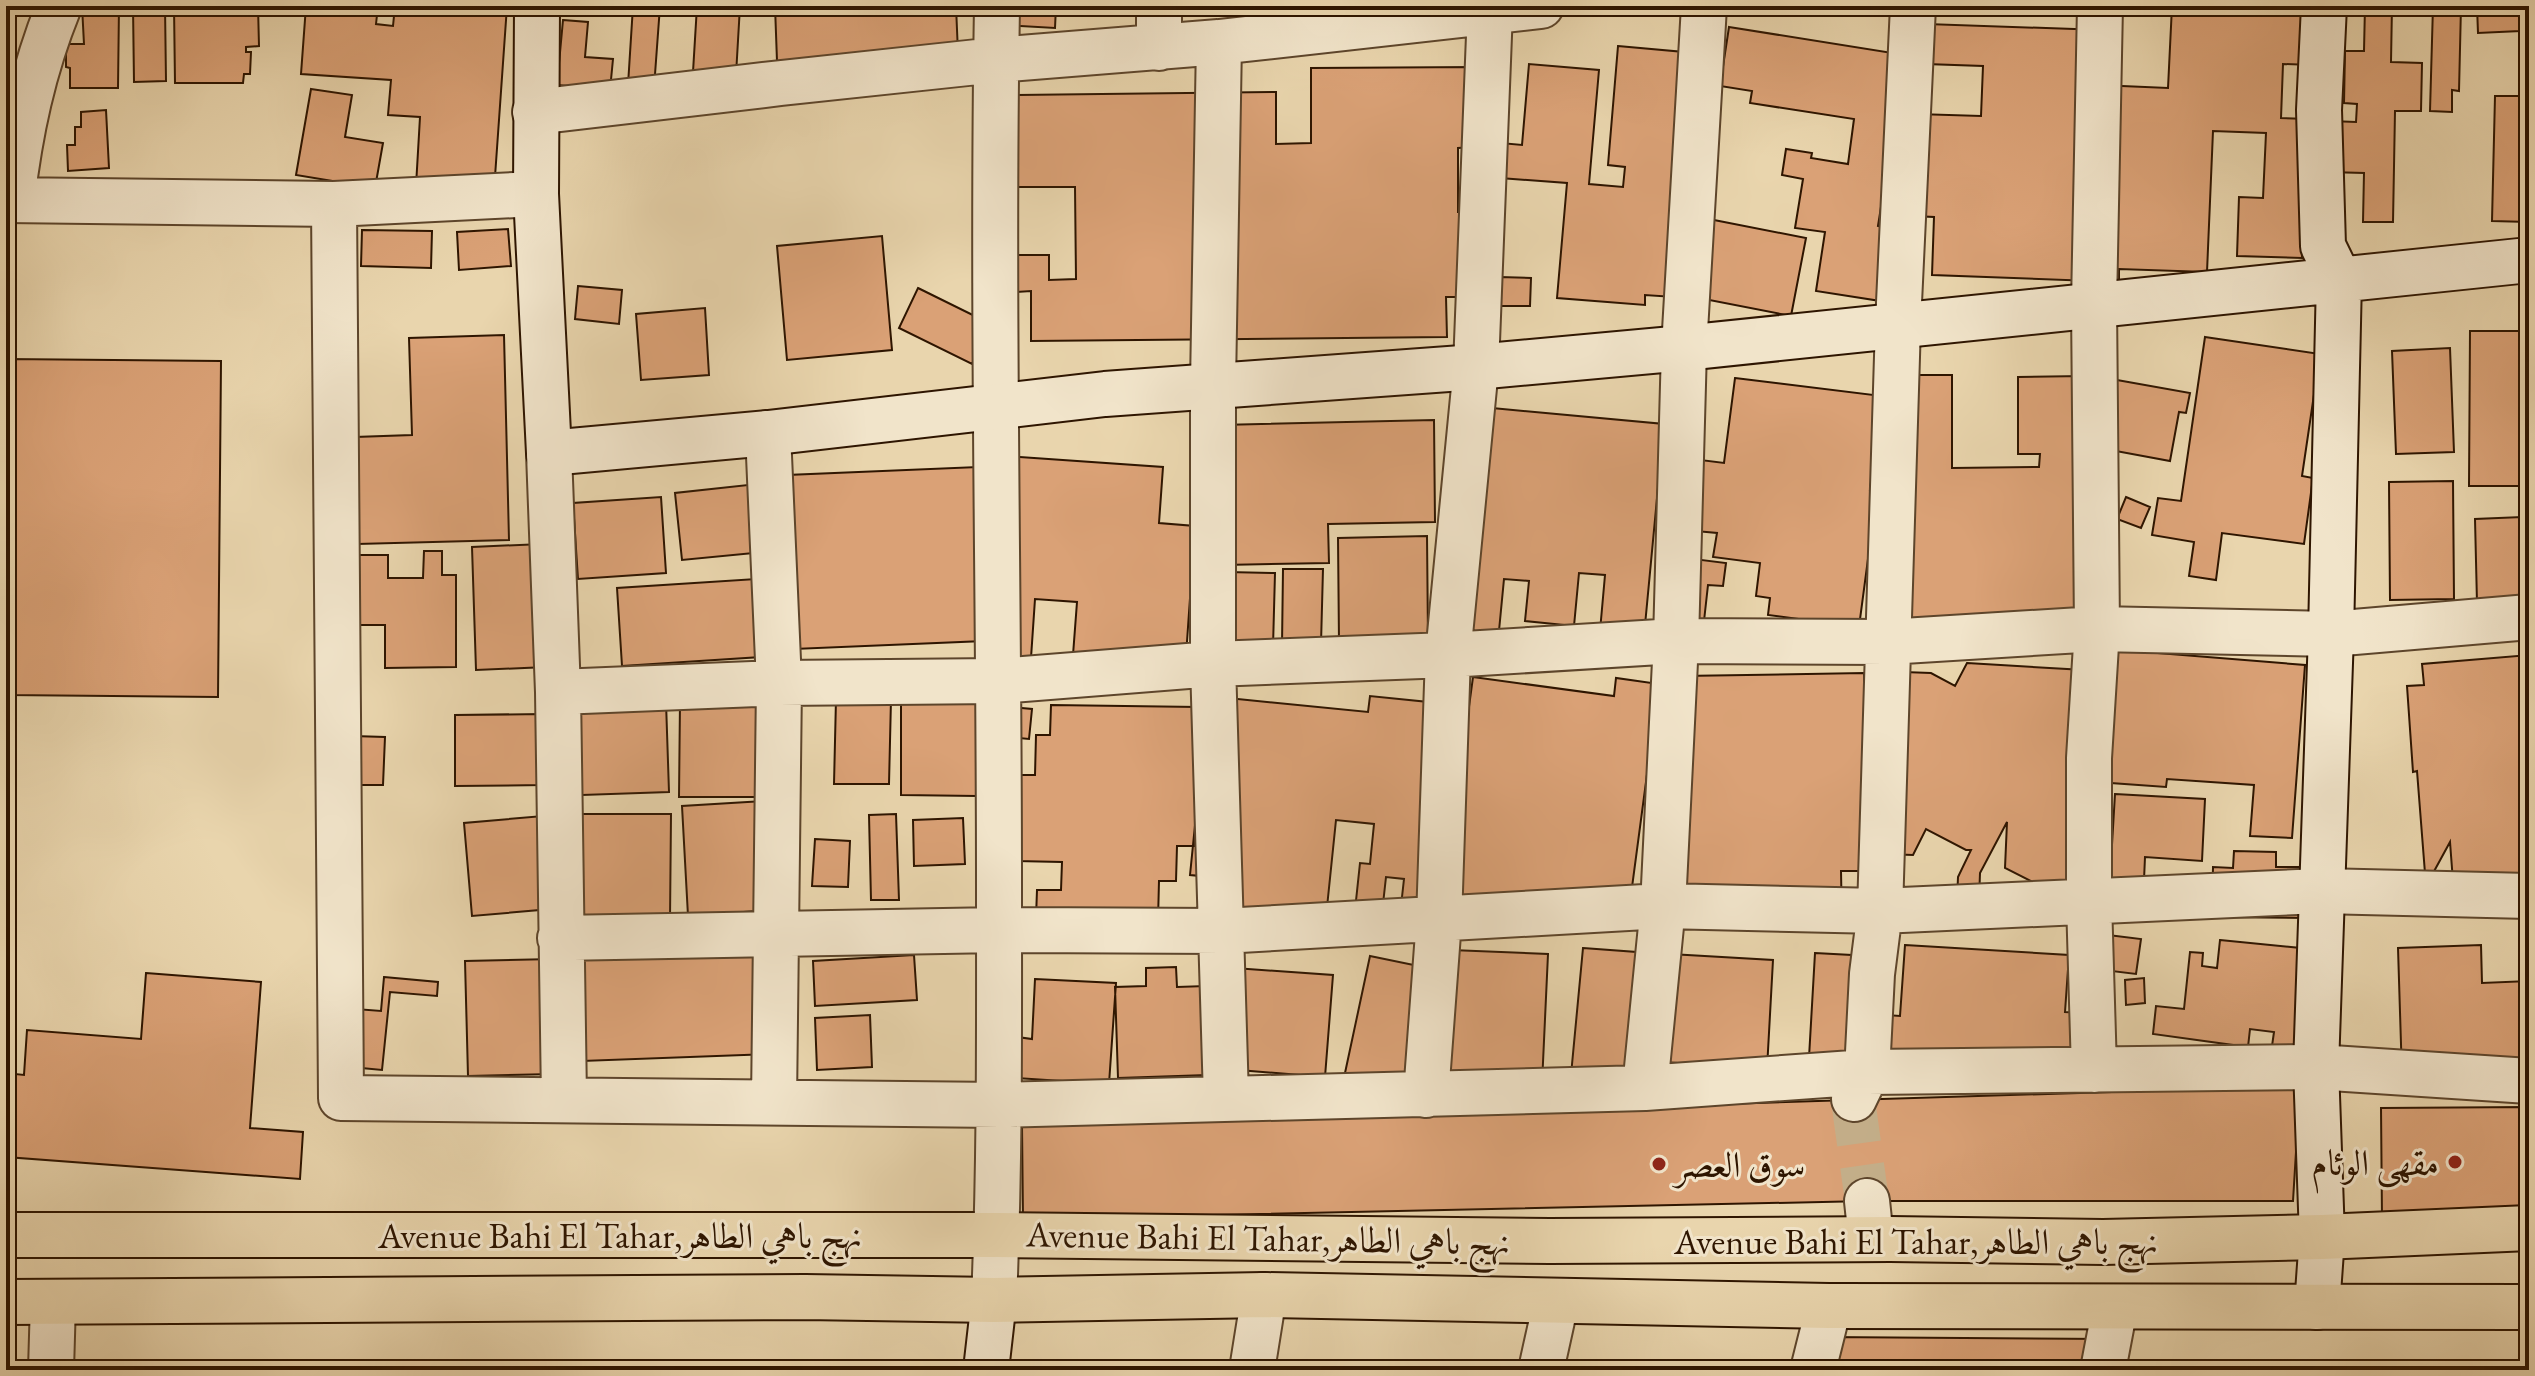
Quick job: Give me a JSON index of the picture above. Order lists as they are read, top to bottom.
{
  "streets": {
    "main road": ["Avenue Bahi El Tahar,نهج باهي الطاهر"]
  },
  "places": ["مقهى الوئام", "سوق العصر"]
}
